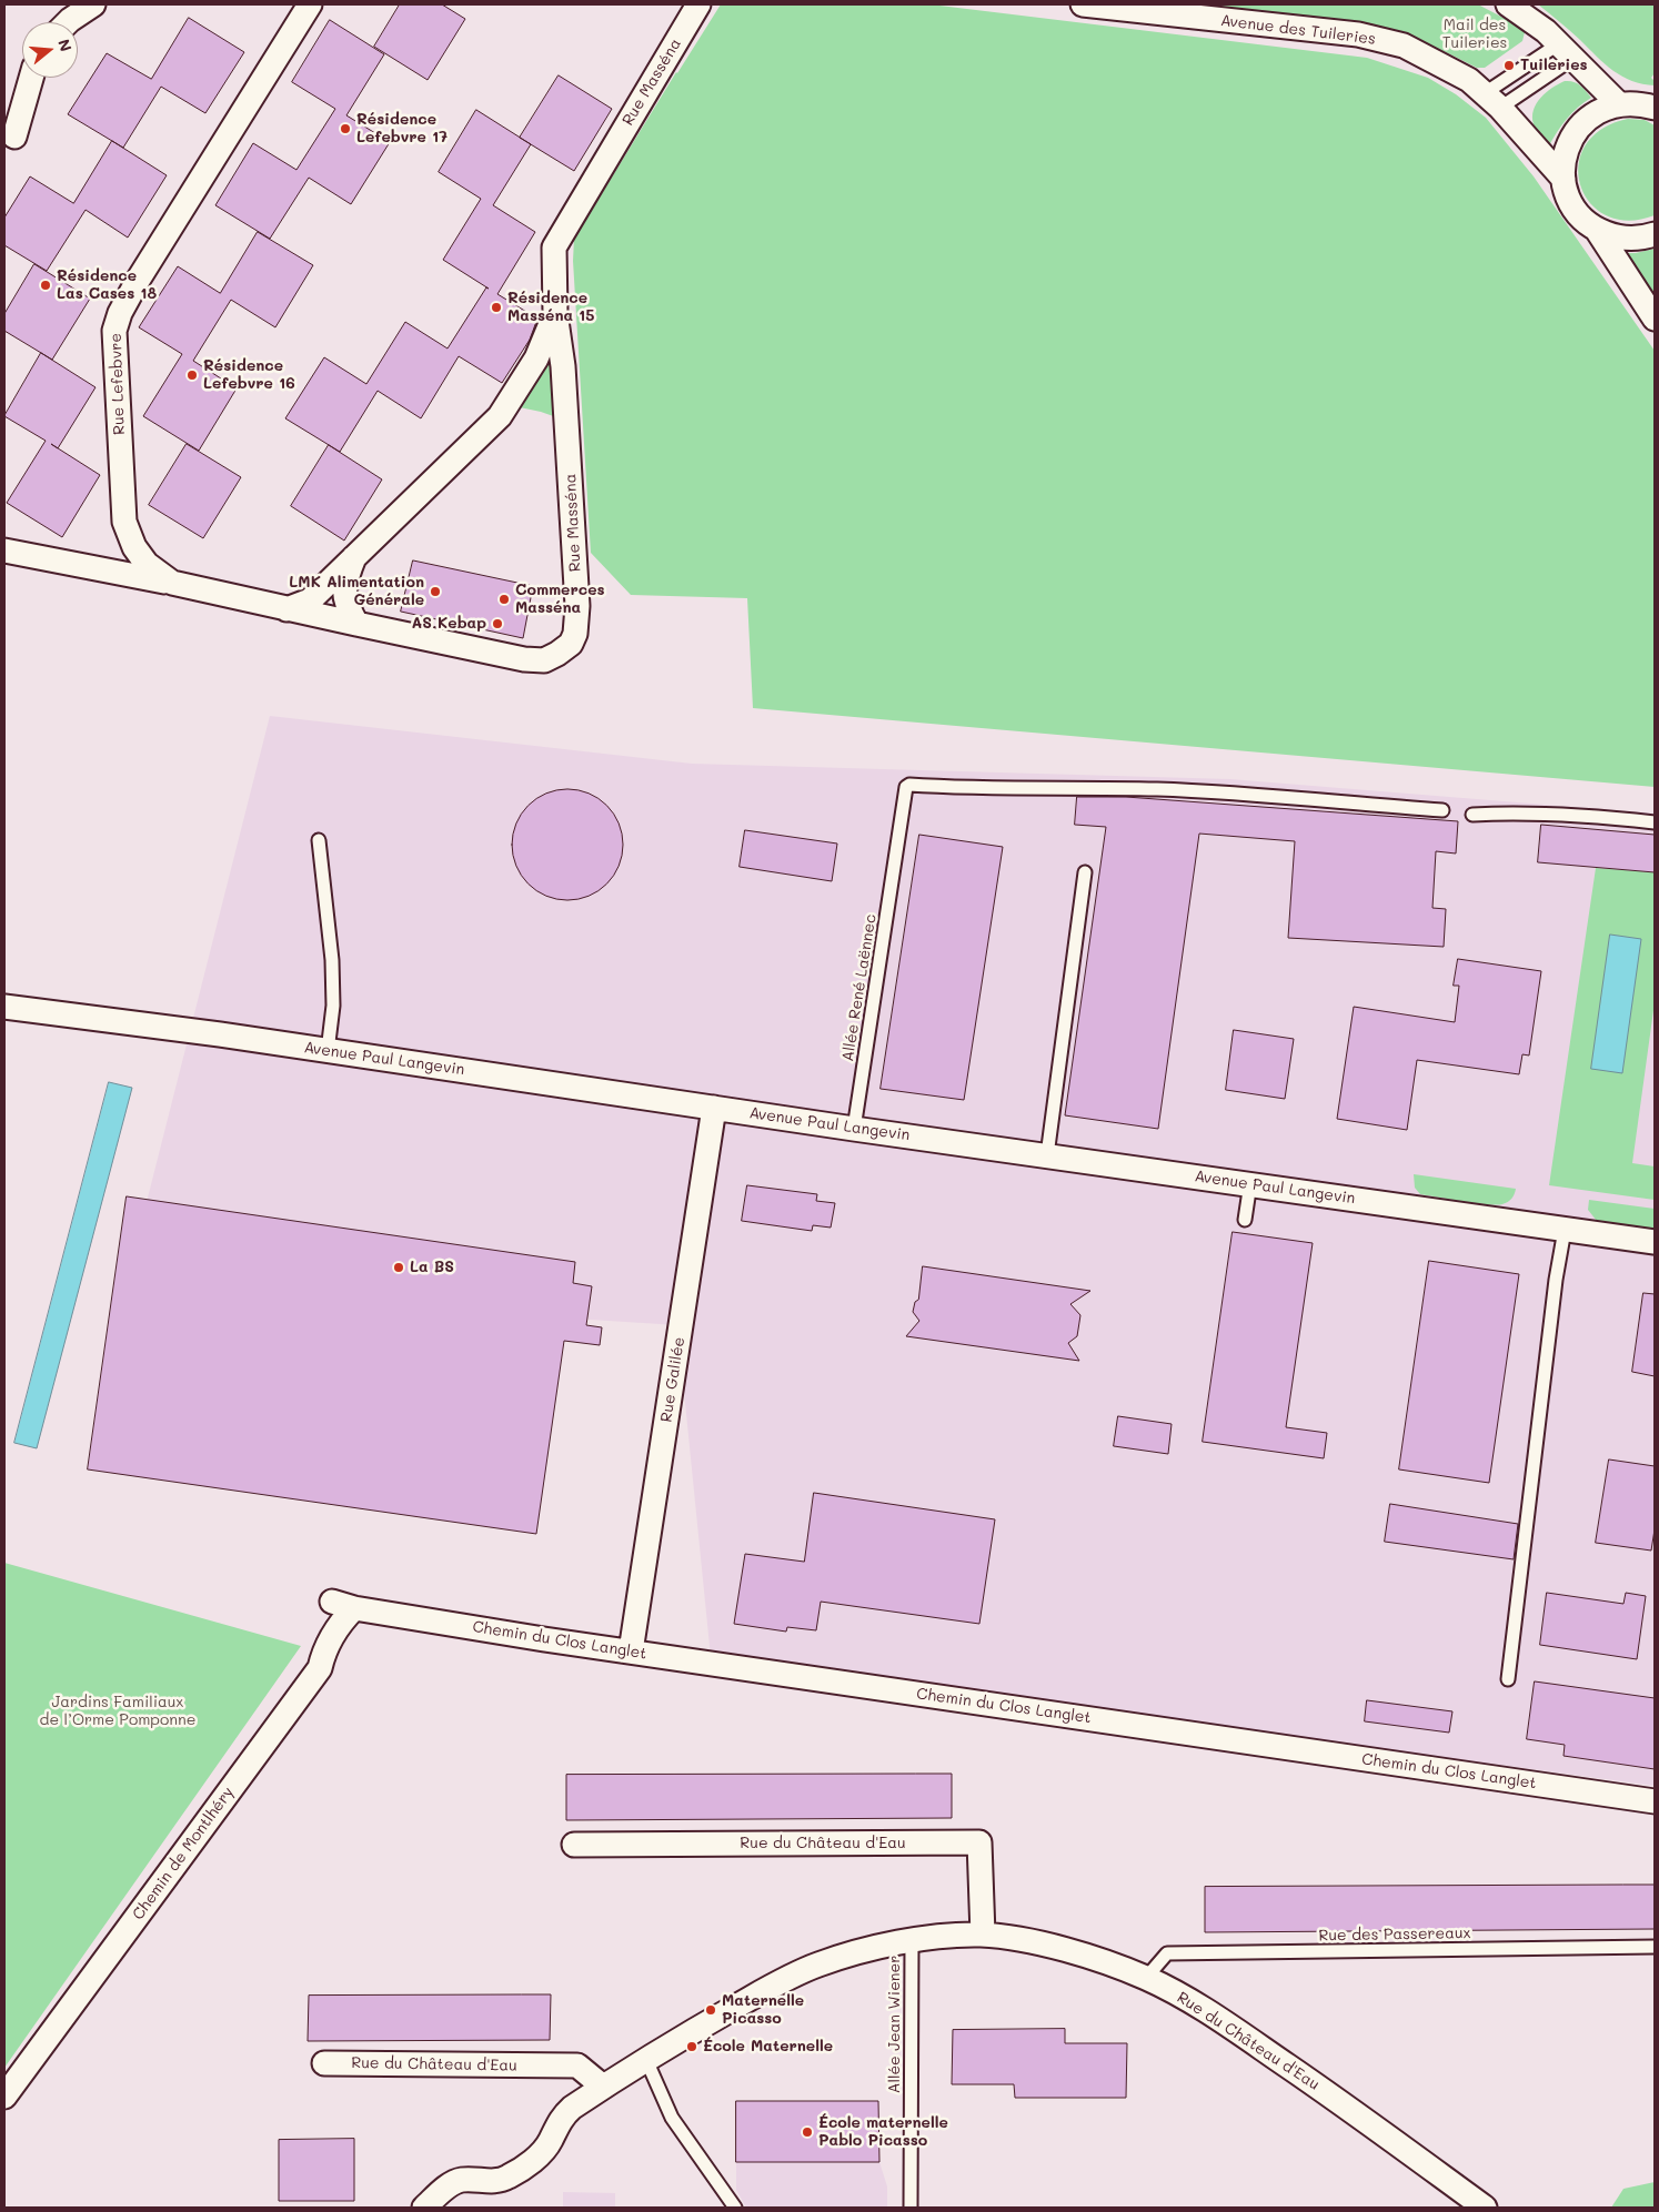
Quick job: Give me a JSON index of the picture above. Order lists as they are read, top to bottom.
{
  "streets": {
    "street": [
      "Avenue des Tuileries",
      "Rue Masséna",
      "Rue Lefebvre",
      "Avenue Paul Langevin",
      "Rue Galilée",
      "Chemin du Clos Langlet",
      "Rue du Château d'Eau",
      "Chemin de Montlhéry"
    ],
    "lane": ["Allée René Laënnec", "Rue des Passereaux", "Allée Jean Wiener"]
  },
  "crossings": [
    ["Rue Masséna", "Rue Lefebvre"],
    ["Allée René Laënnec", "Avenue Paul Langevin"],
    ["Avenue Paul Langevin", "Rue Galilée"],
    ["Rue Galilée", "Chemin du Clos Langlet"],
    ["Chemin du Clos Langlet", "Chemin de Montlhéry"],
    ["Rue du Château d'Eau", "Rue des Passereaux"],
    ["Rue du Château d'Eau", "Allée Jean Wiener"]
  ],
  "parks": ["Mail des Tuileries", "Jardins Familiaux de l’Orme Pomponne"],
  "places": [
    "Tuileries",
    "Résidence Lefebvre 17",
    "Résidence Las Cases 18",
    "Résidence Masséna 15",
    "Résidence Lefebvre 16",
    "LMK Alimentation Générale",
    "Commerces Masséna",
    "AS Kebap",
    "La BS",
    "Maternelle Picasso",
    "École Maternelle",
    "École maternelle Pablo Picasso"
  ],
  "north": "right"
}
